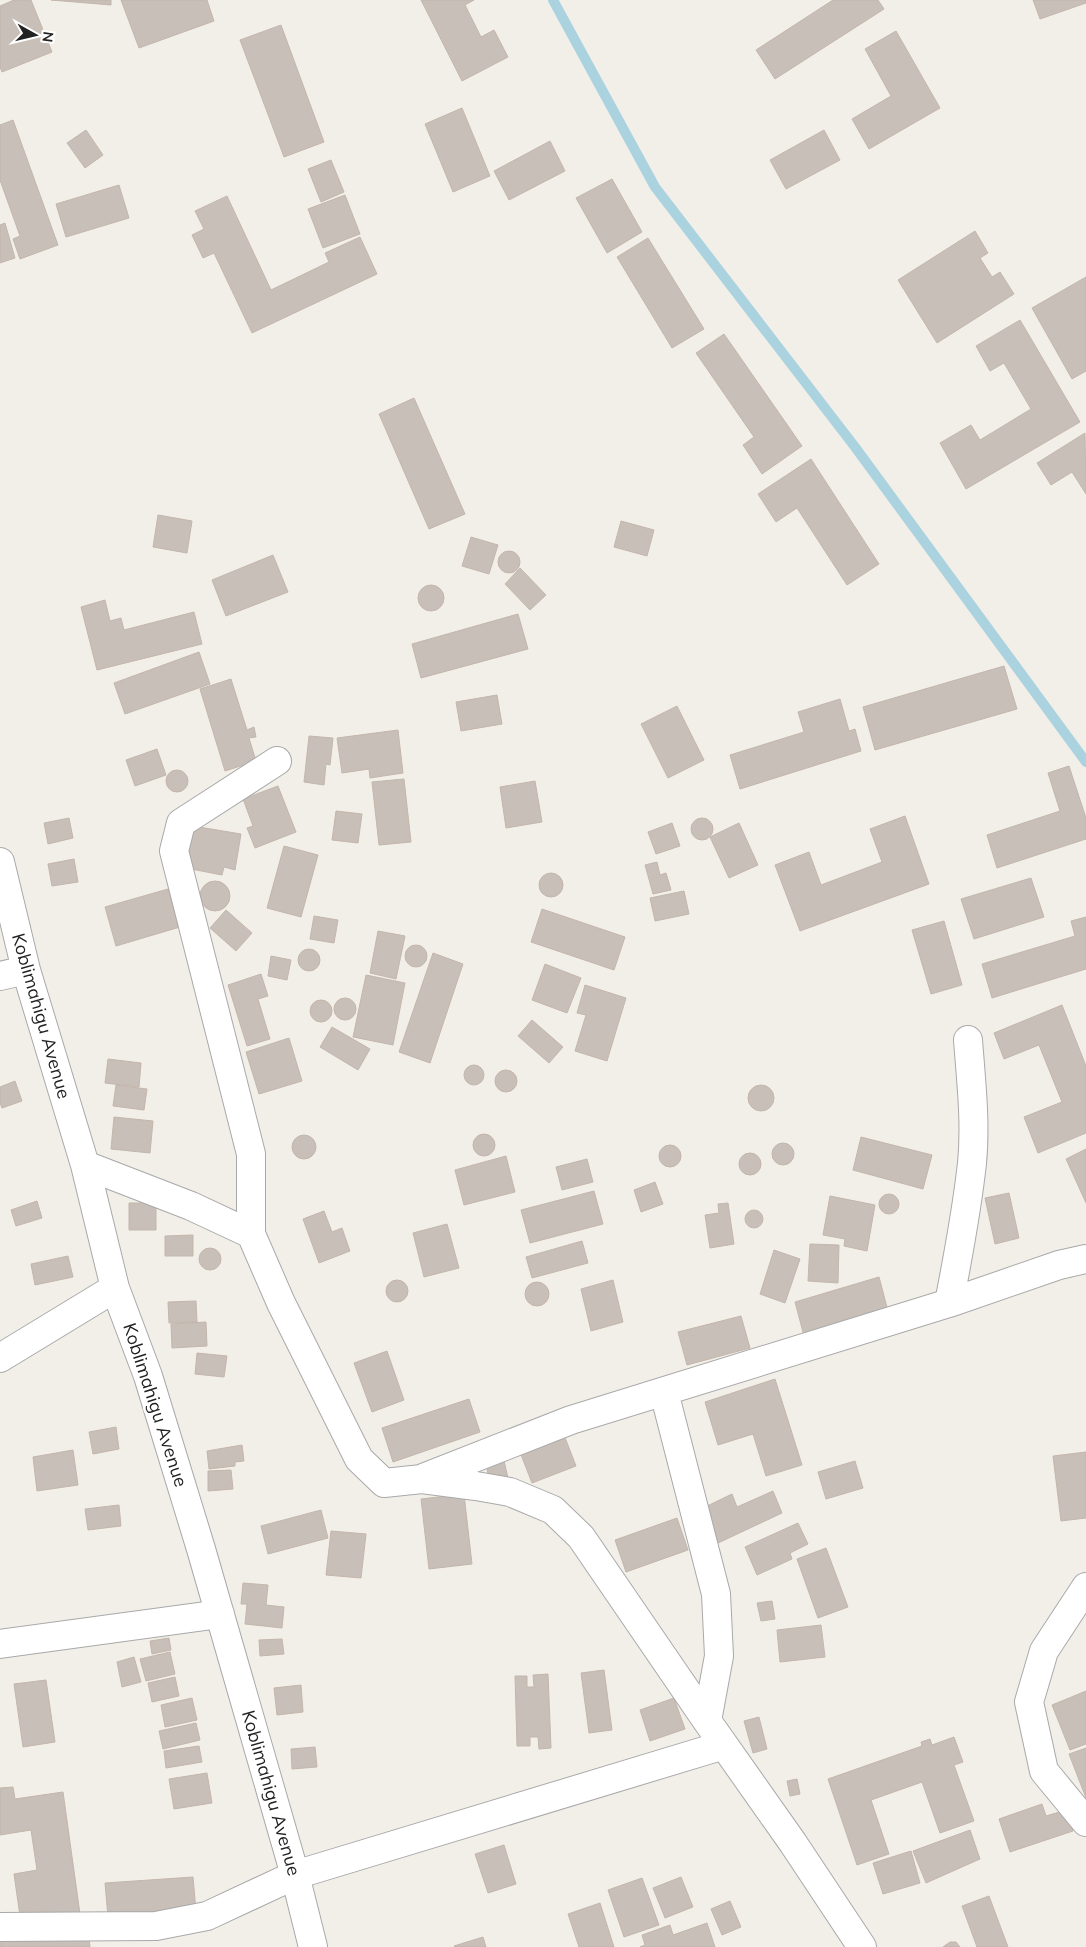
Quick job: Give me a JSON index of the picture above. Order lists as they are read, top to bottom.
{
  "streets": {
    "street": ["Koblimahigu Avenue"]
  },
  "north": "right"
}
